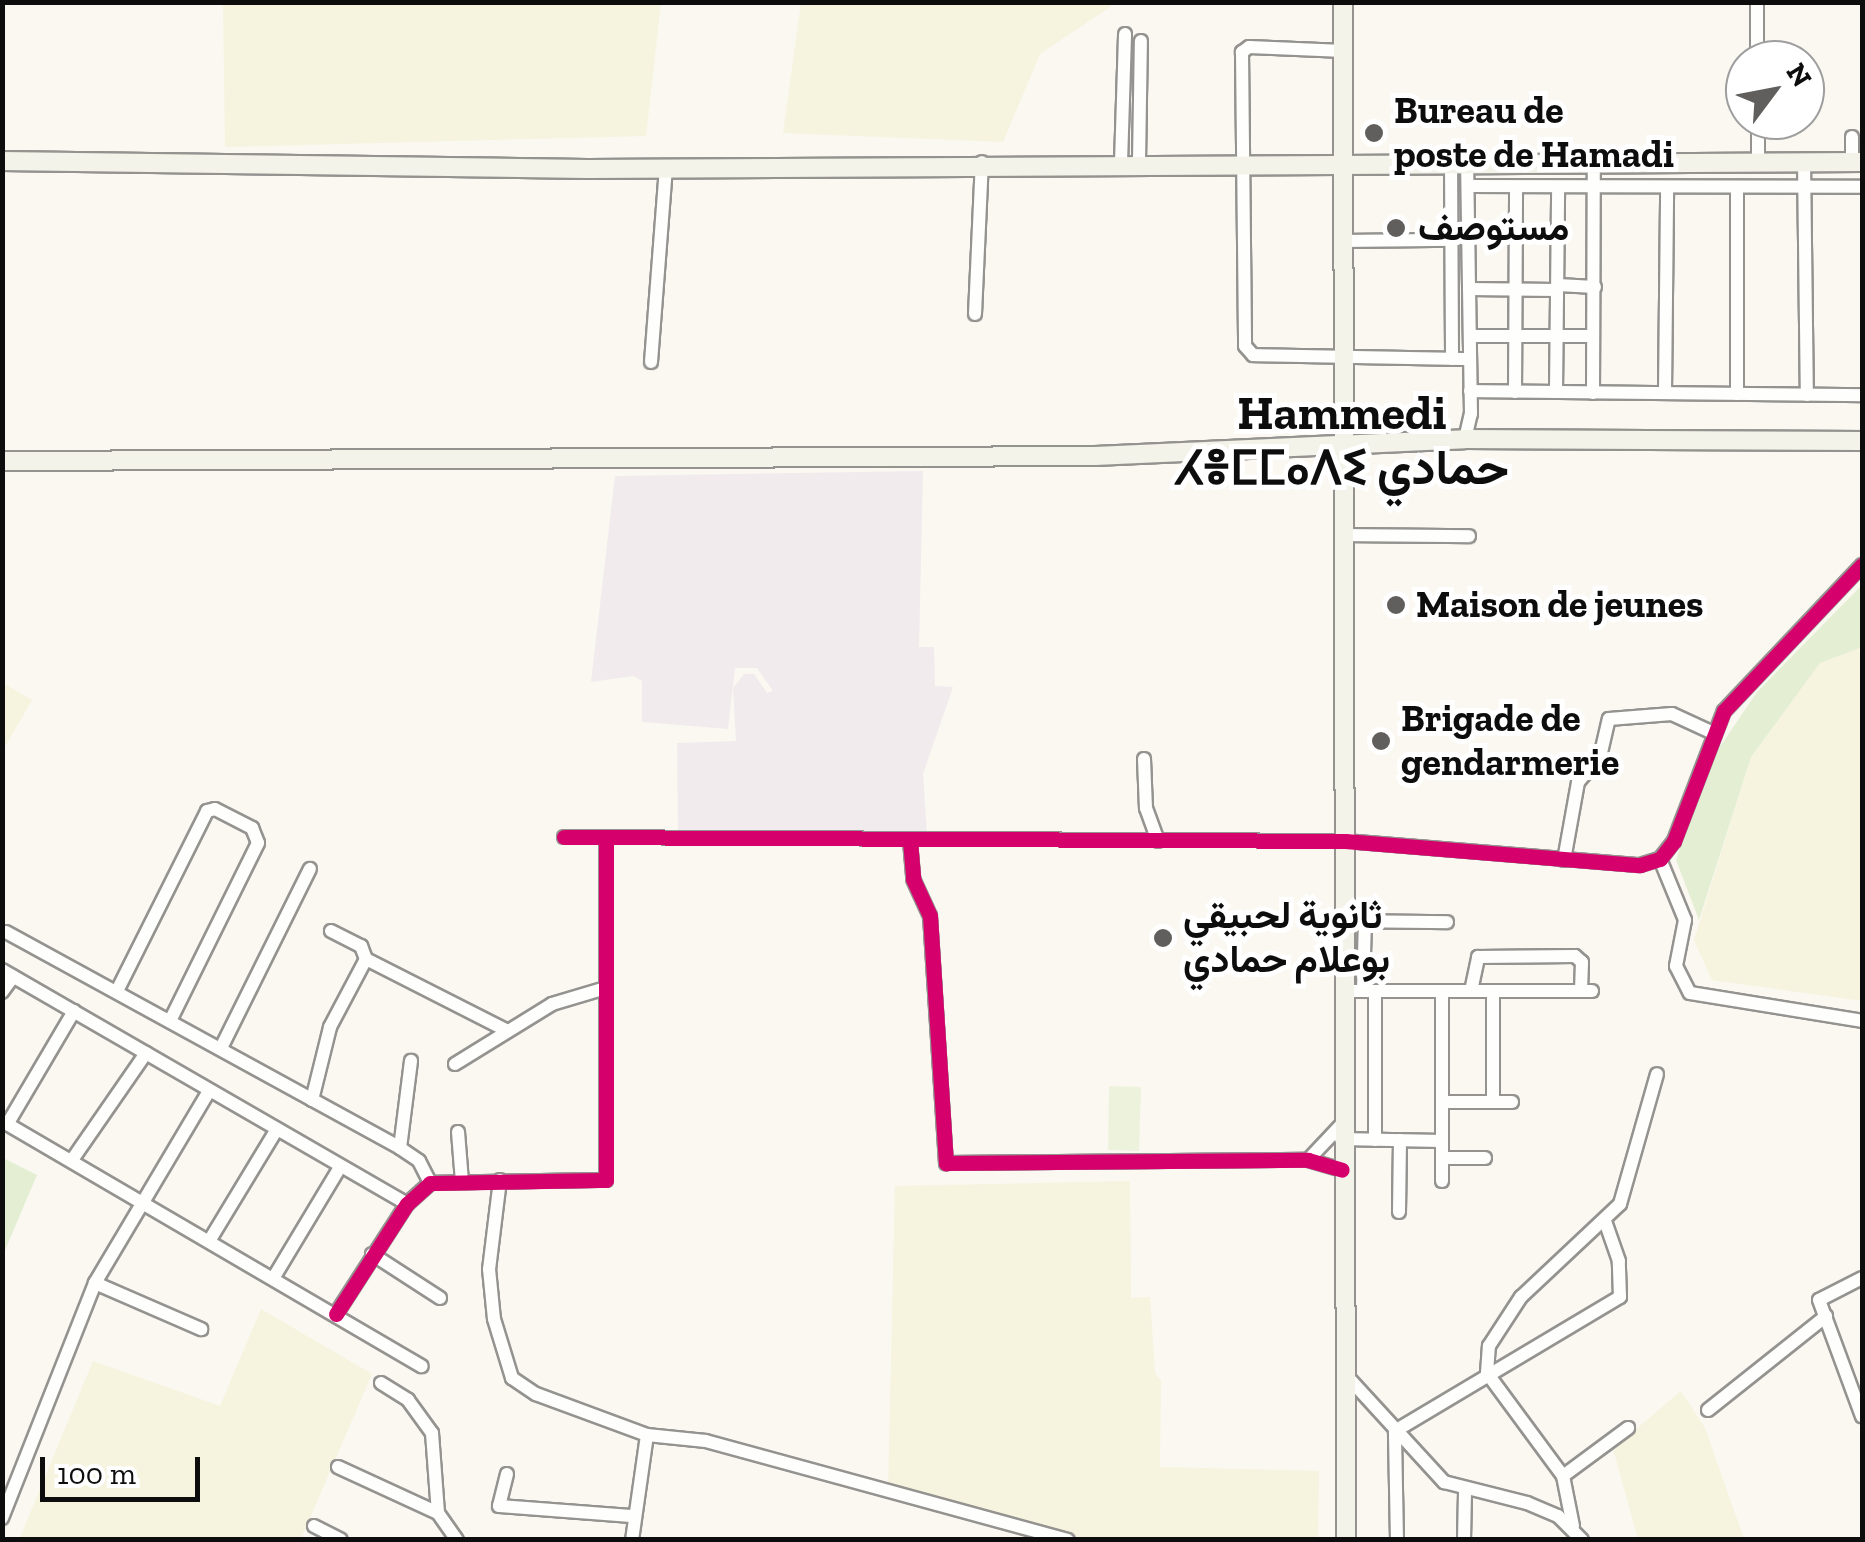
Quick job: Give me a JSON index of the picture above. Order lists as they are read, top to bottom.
{
  "districts": ["Hammedi ⵃⴻⵎⵎⴰⴷⵉ حمادي"],
  "places": [
    "Bureau de poste de Hamadi",
    "مستوصف",
    "Maison de jeunes",
    "Brigade de gendarmerie",
    "ثانوية لحبيقي بوعلام حمادي"
  ],
  "scale_bar": "100 m",
  "north": "top right"
}
